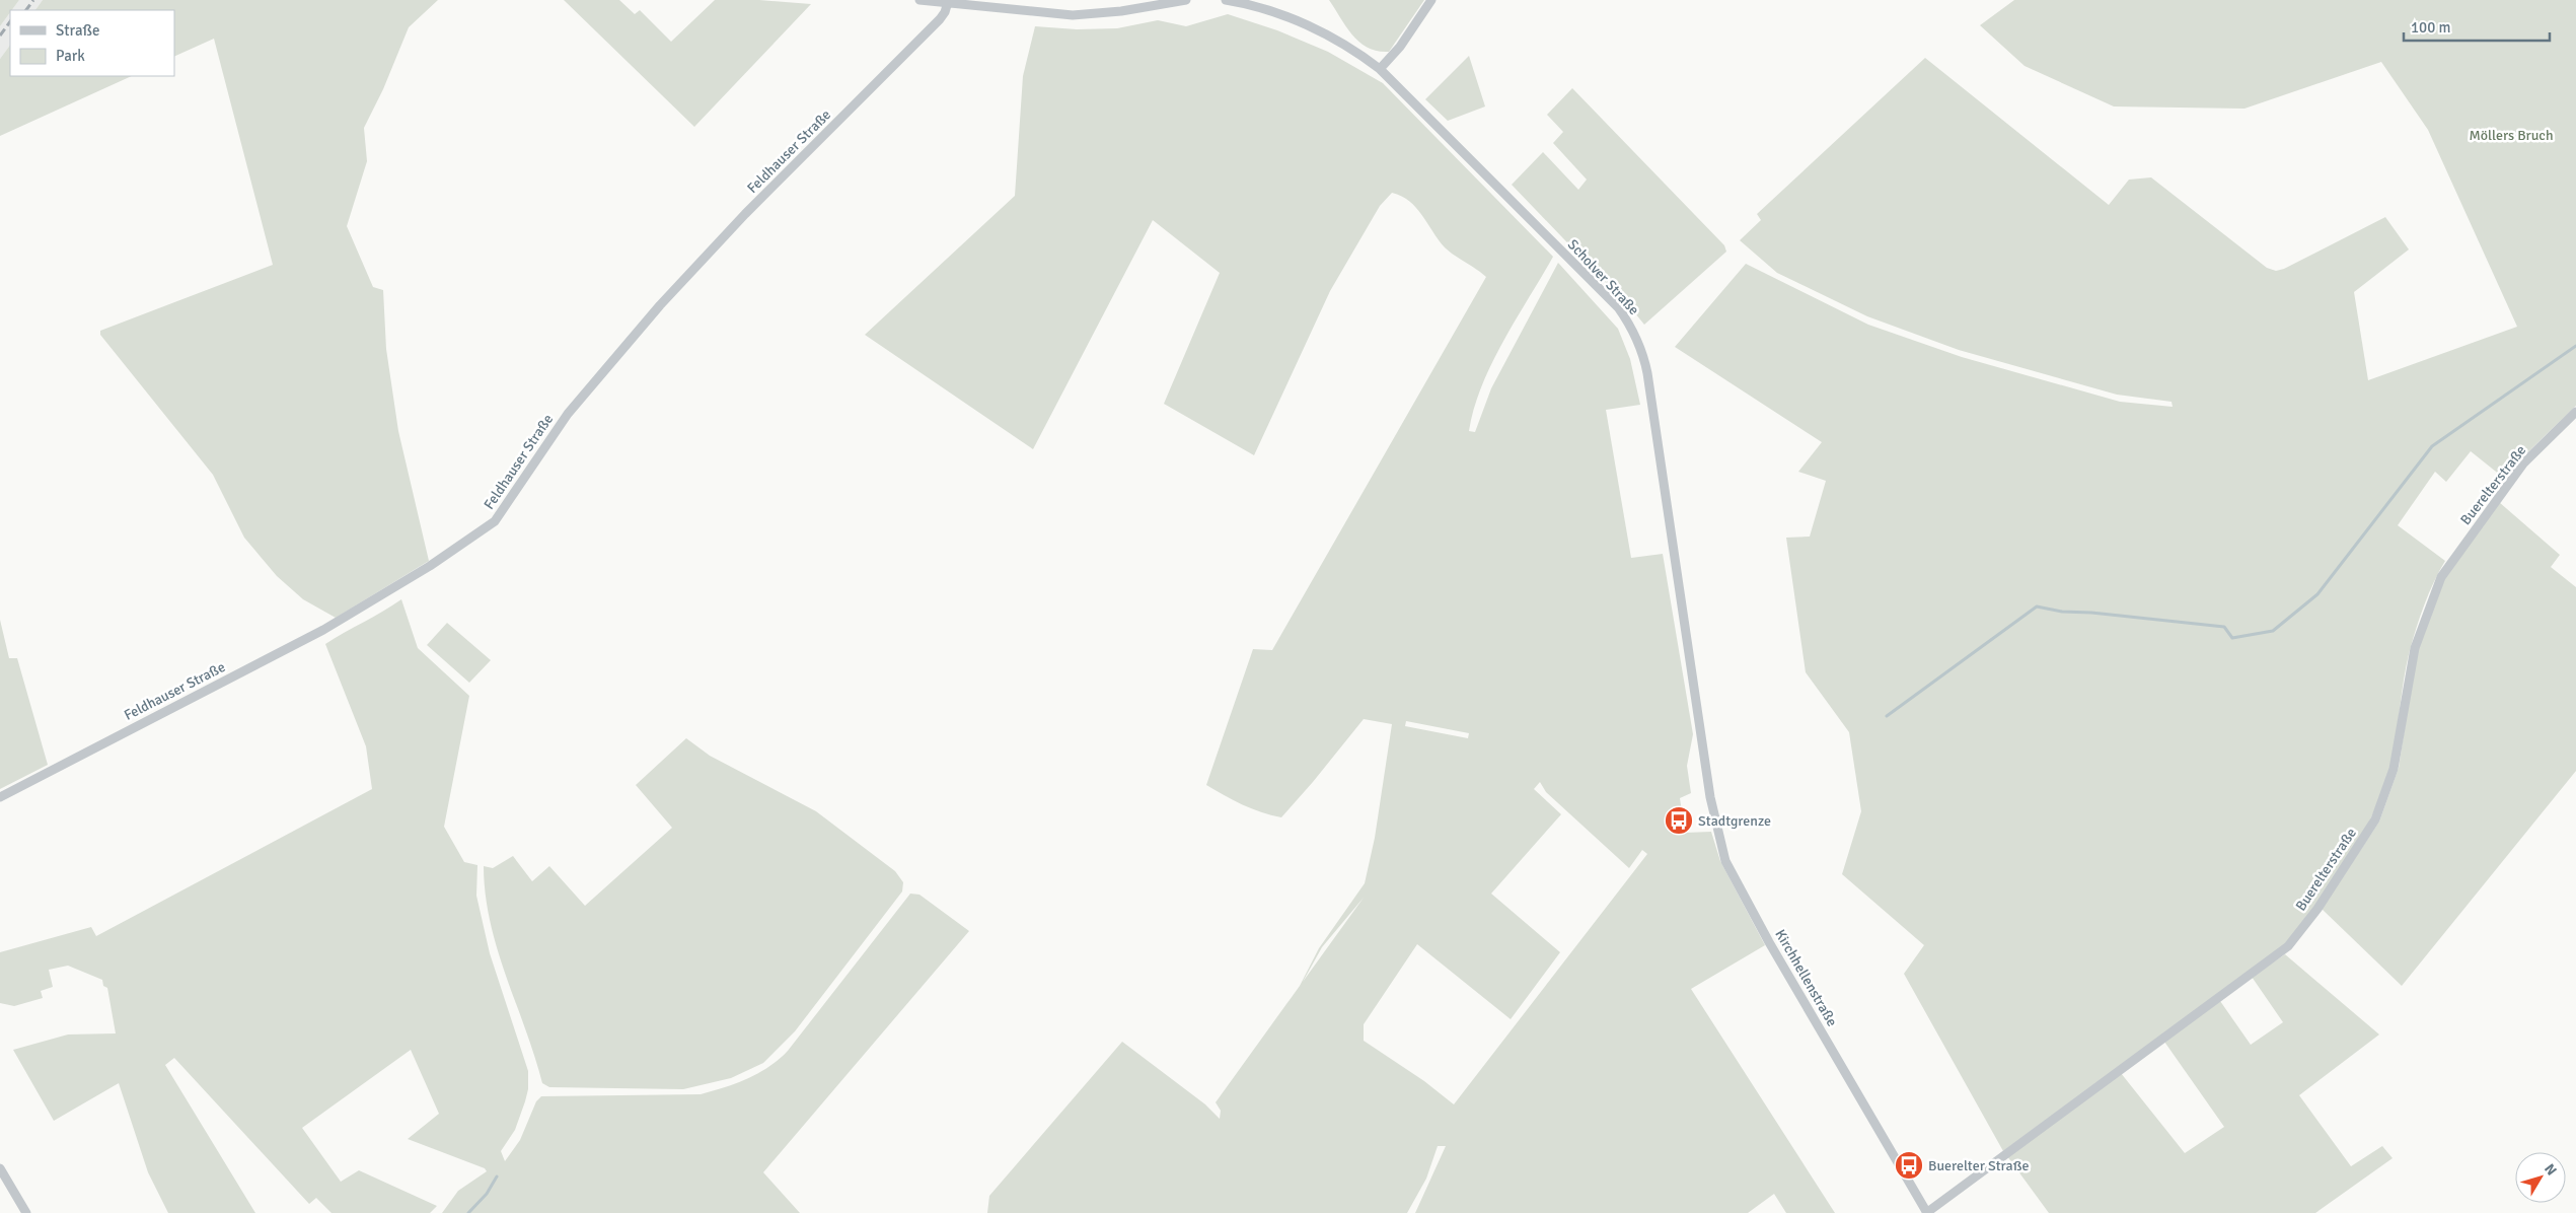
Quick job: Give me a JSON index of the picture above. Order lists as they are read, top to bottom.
{
  "streets": {
    "street": [
      "Feldhauser Straße",
      "Scholver Straße",
      "Buerelterstraße",
      "Kirchhellenstraße"
    ]
  },
  "crossings": [
    ["Scholver Straße", "Kirchhellenstraße"],
    ["Buerelterstraße", "Kirchhellenstraße"]
  ],
  "parks": ["Möllers Bruch"],
  "places": {
    "bus stop": ["Stadtgrenze", "Buerelter Straße"]
  },
  "legend": ["Straße", "Park"],
  "scale_bar": "100 m",
  "north": "top right"
}
